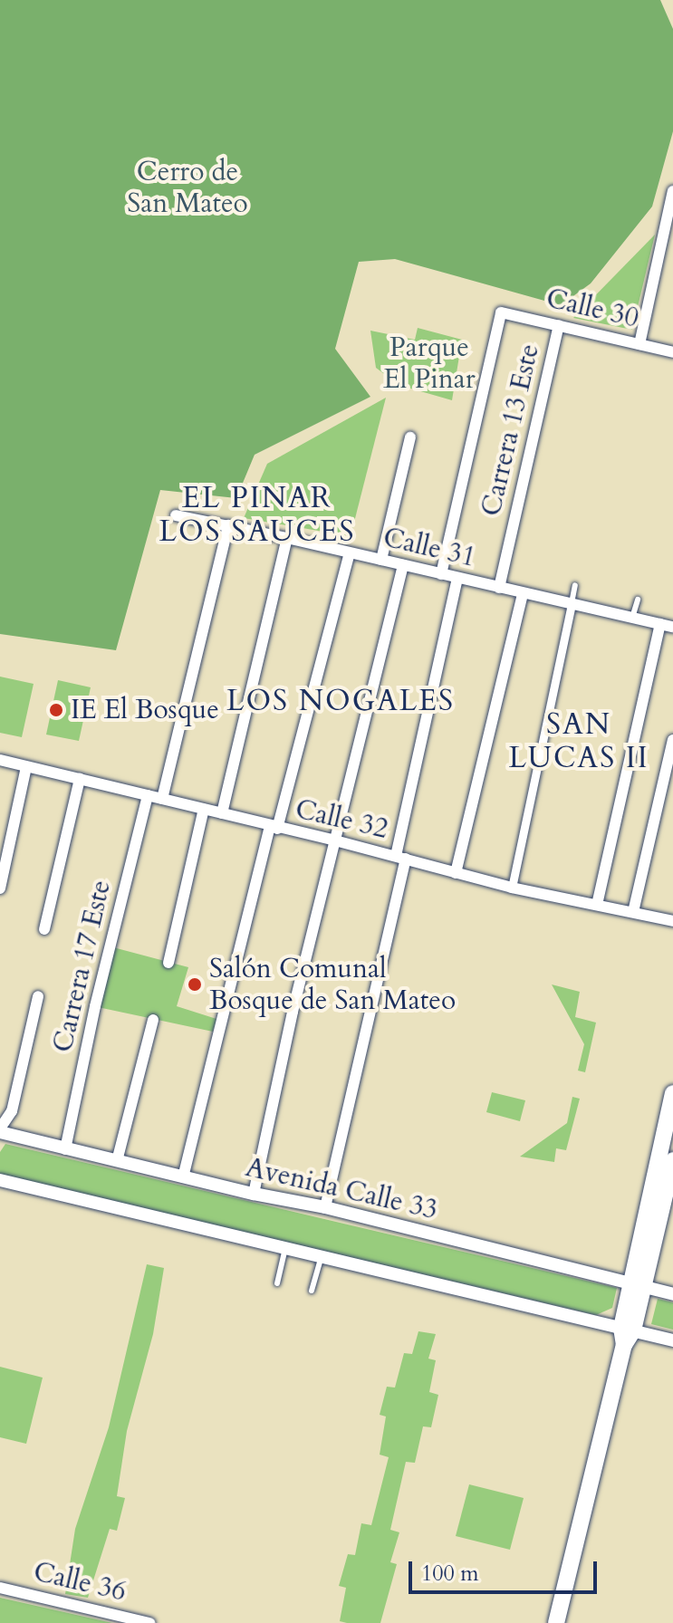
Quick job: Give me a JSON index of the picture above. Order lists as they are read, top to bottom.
{
  "streets": {
    "street": [
      "Calle 30",
      "Carrera 13 Este",
      "Calle 31",
      "Calle 32",
      "Carrera 17 Este",
      "Avenida Calle 33",
      "Calle 36"
    ]
  },
  "crossings": [
    ["Calle 30", "Carrera 13 Este"],
    ["Calle 30", "Calle 31"],
    ["Carrera 13 Este", "Calle 31"],
    ["Calle 32", "Carrera 17 Este"],
    ["Carrera 17 Este", "Avenida Calle 33"]
  ],
  "districts": ["EL PINAR LOS SAUCES", "LOS NOGALES", "SAN LUCAS II"],
  "parks": ["Cerro de San Mateo", "Parque El Pinar"],
  "places": ["IE El Bosque", "Salón Comunal Bosque de San Mateo"],
  "scale_bar": "100 m"
}
